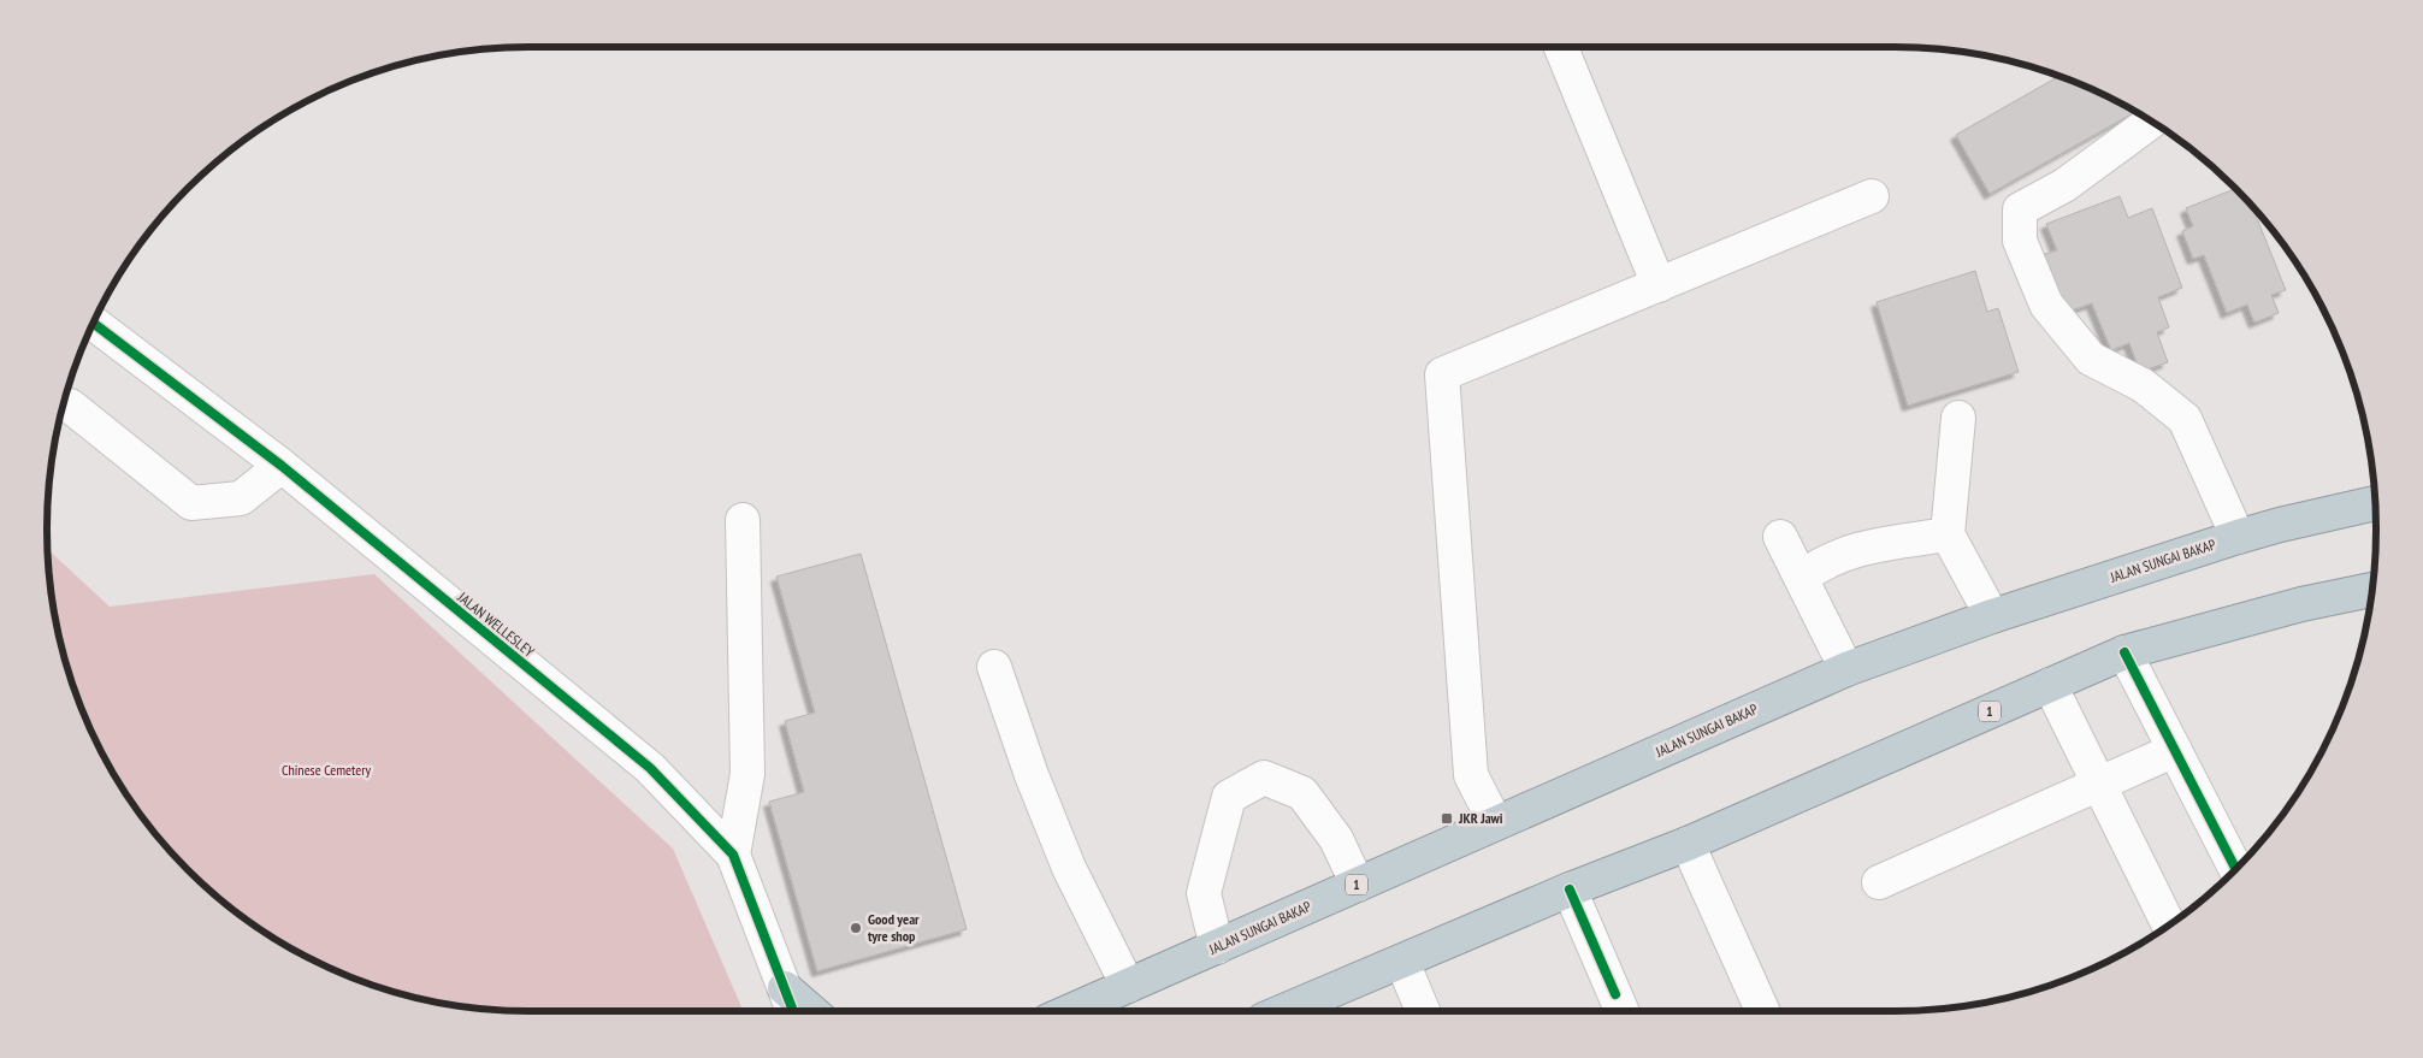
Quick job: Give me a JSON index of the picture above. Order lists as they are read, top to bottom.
{
  "streets": {
    "highway": ["JALAN SUNGAI BAKAP", "1"],
    "street": ["JALAN WELLESLEY"]
  },
  "parks": ["Chinese Cemetery"],
  "places": {
    "transit": ["JKR Jawi"],
    "other": ["Good year tyre shop"]
  }
}
